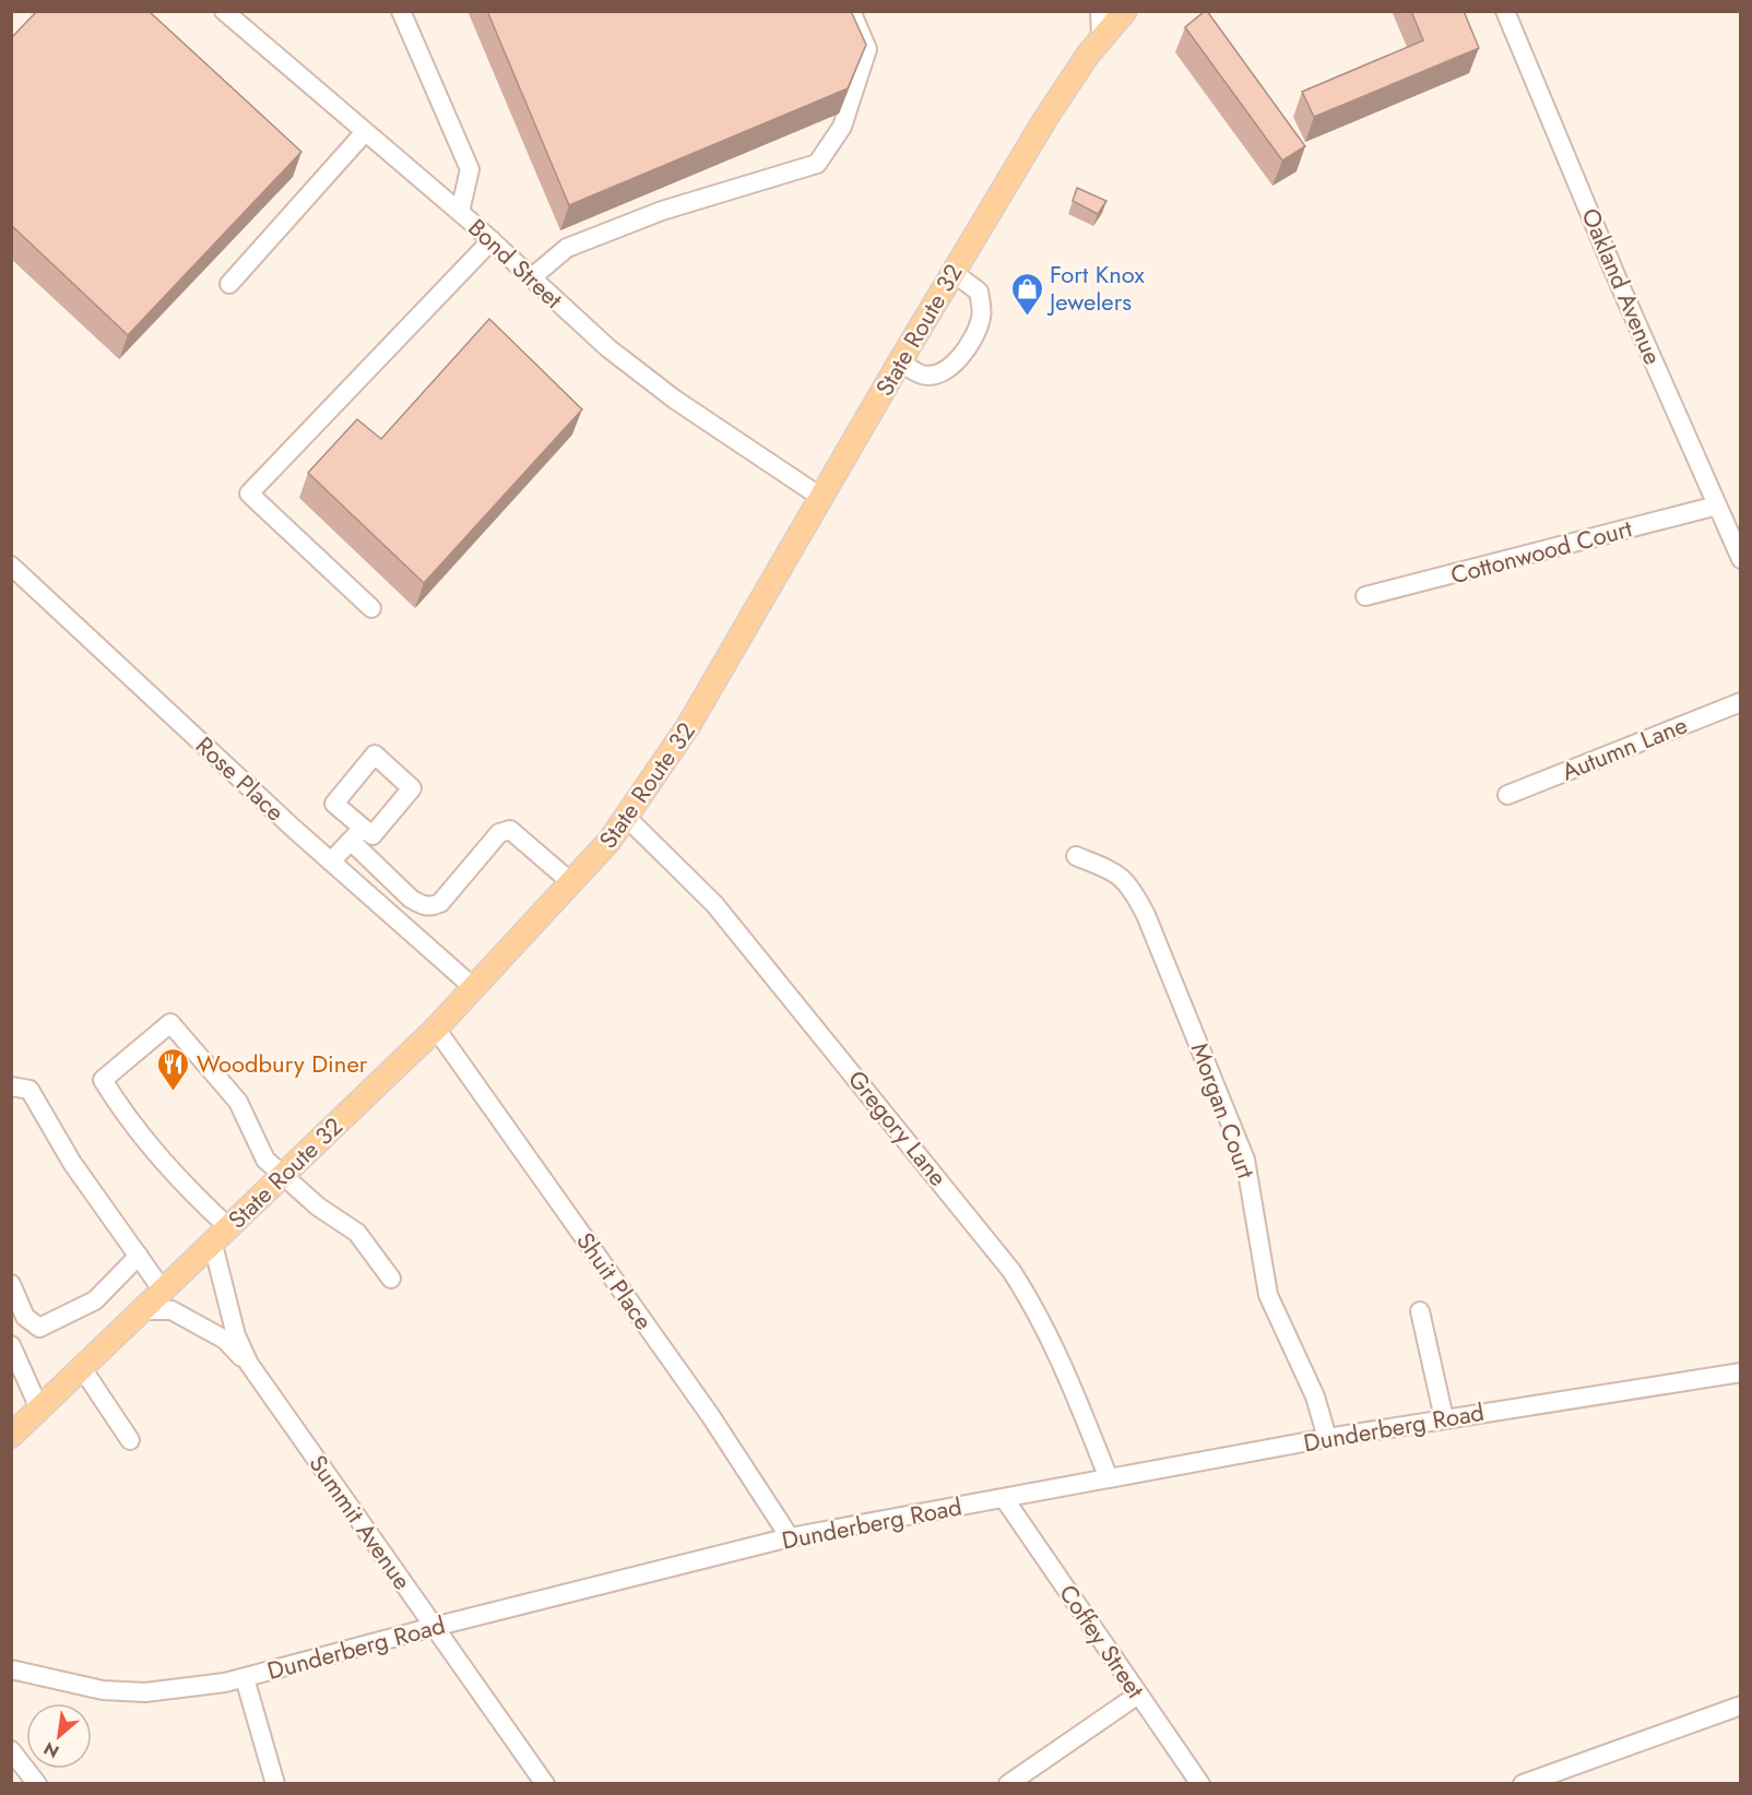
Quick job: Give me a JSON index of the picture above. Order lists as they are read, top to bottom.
{
  "streets": {
    "main road": ["State Route 32"],
    "street": [
      "Bond Street",
      "Oakland Avenue",
      "Cottonwood Court",
      "Autumn Lane",
      "Rose Place",
      "Morgan Court",
      "Gregory Lane",
      "Shuit Place",
      "Dunderberg Road",
      "Summit Avenue",
      "Coffey Street"
    ]
  },
  "crossings": [
    ["Bond Street", "State Route 32"],
    ["Oakland Avenue", "Cottonwood Court"],
    ["State Route 32", "Rose Place"],
    ["State Route 32", "Gregory Lane"],
    ["State Route 32", "Shuit Place"],
    ["State Route 32", "Summit Avenue"],
    ["Morgan Court", "Dunderberg Road"],
    ["Gregory Lane", "Dunderberg Road"],
    ["Shuit Place", "Dunderberg Road"],
    ["Dunderberg Road", "Summit Avenue"],
    ["Dunderberg Road", "Coffey Street"]
  ],
  "places": {
    "shop": ["Fort Knox Jewelers"],
    "restaurant": ["Woodbury Diner"]
  },
  "north": "bottom left"
}
